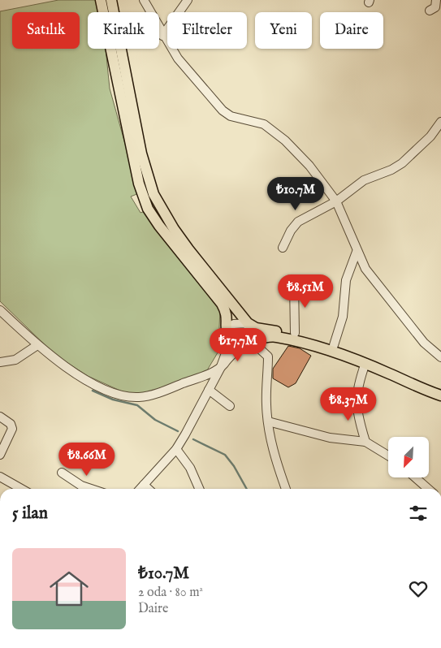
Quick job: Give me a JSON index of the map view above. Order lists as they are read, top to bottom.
{
  "north": "bottom left",
  "page": {
    "chip": [
      "Satılık",
      "Kiralık",
      "Filtreler",
      "Yeni",
      "Daire"
    ],
    "price": [
      "₺10.7M",
      "₺8.51M",
      "₺17.7M",
      "₺8.37M",
      "₺8.66M"
    ],
    "heading": "5 ilan",
    "list": [
      {
        "name": "₺10.7M",
        "note": "2 oda · 80 m² · Daire"
      }
    ]
  }
}
